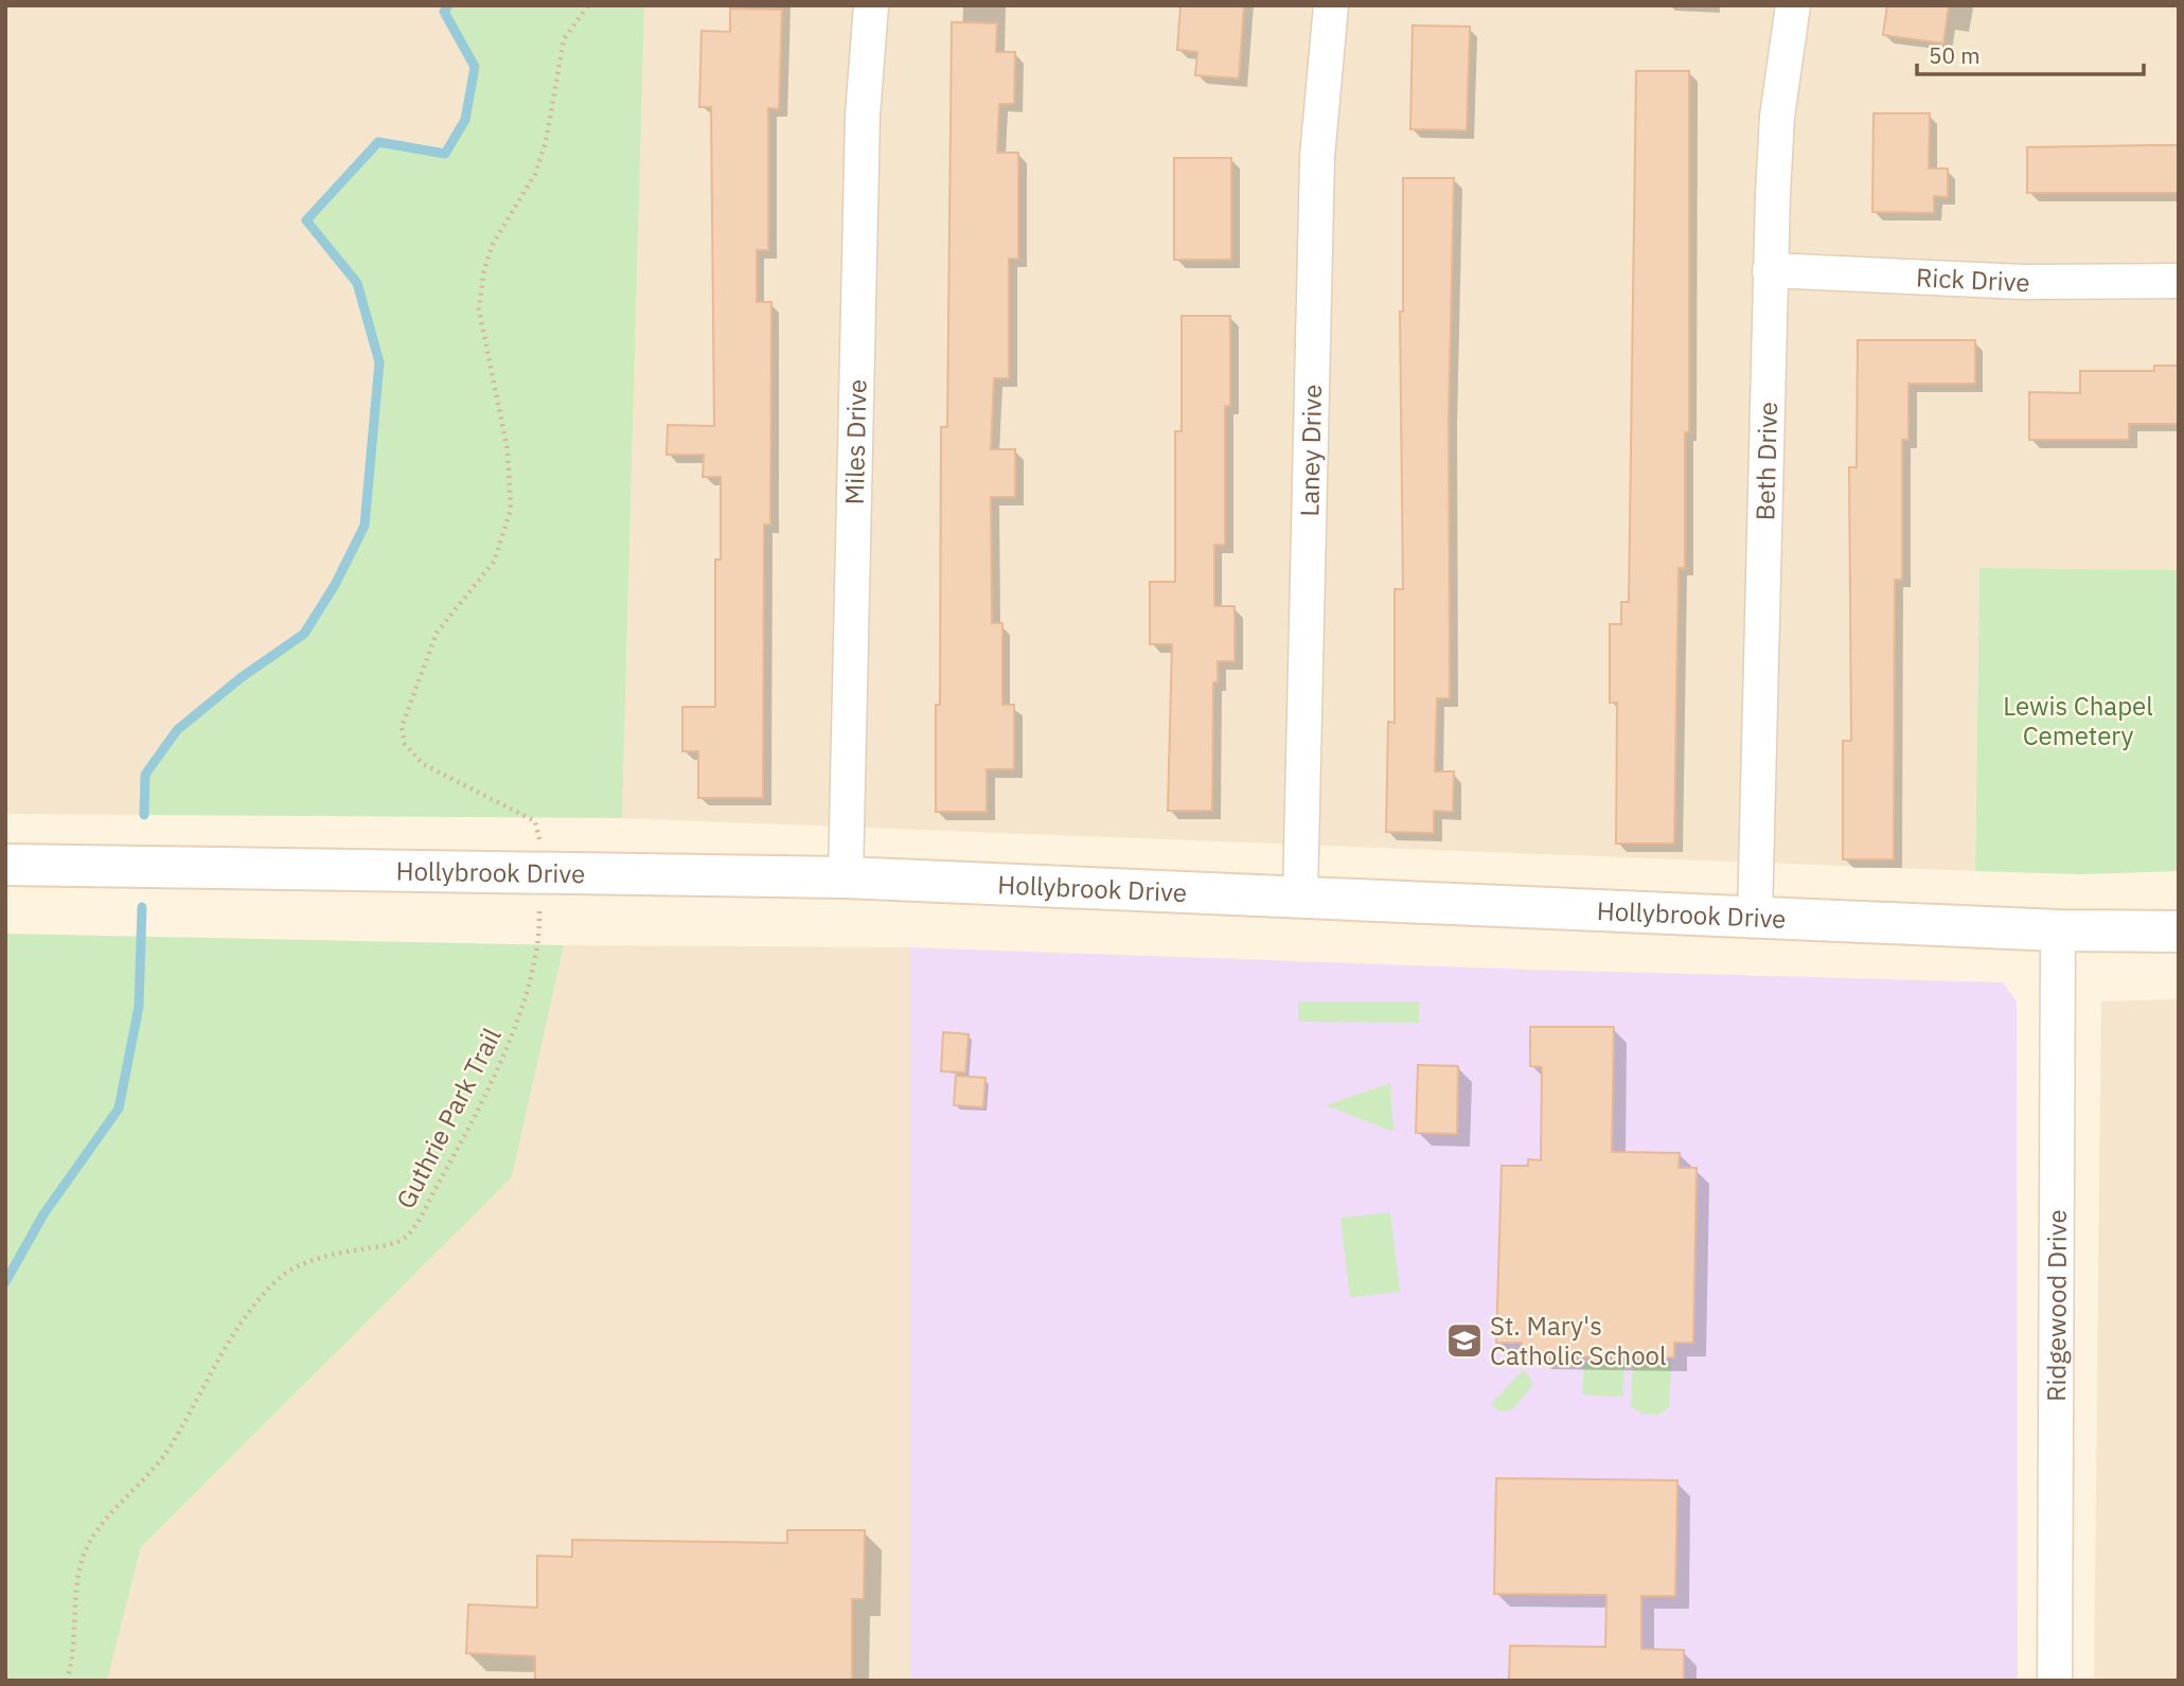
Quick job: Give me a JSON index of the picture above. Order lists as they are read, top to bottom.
{
  "streets": {
    "main road": ["Hollybrook Drive"],
    "street": [
      "Rick Drive",
      "Miles Drive",
      "Laney Drive",
      "Beth Drive",
      "Ridgewood Drive"
    ],
    "path": ["Guthrie Park Trail"]
  },
  "crossings": [
    ["Rick Drive", "Beth Drive"],
    ["Miles Drive", "Hollybrook Drive"],
    ["Laney Drive", "Hollybrook Drive"],
    ["Beth Drive", "Hollybrook Drive"],
    ["Hollybrook Drive", "Ridgewood Drive"]
  ],
  "parks": ["Lewis Chapel Cemetery"],
  "places": {
    "school or university": ["St. Mary's Catholic School"]
  },
  "scale_bar": "50 m"
}
